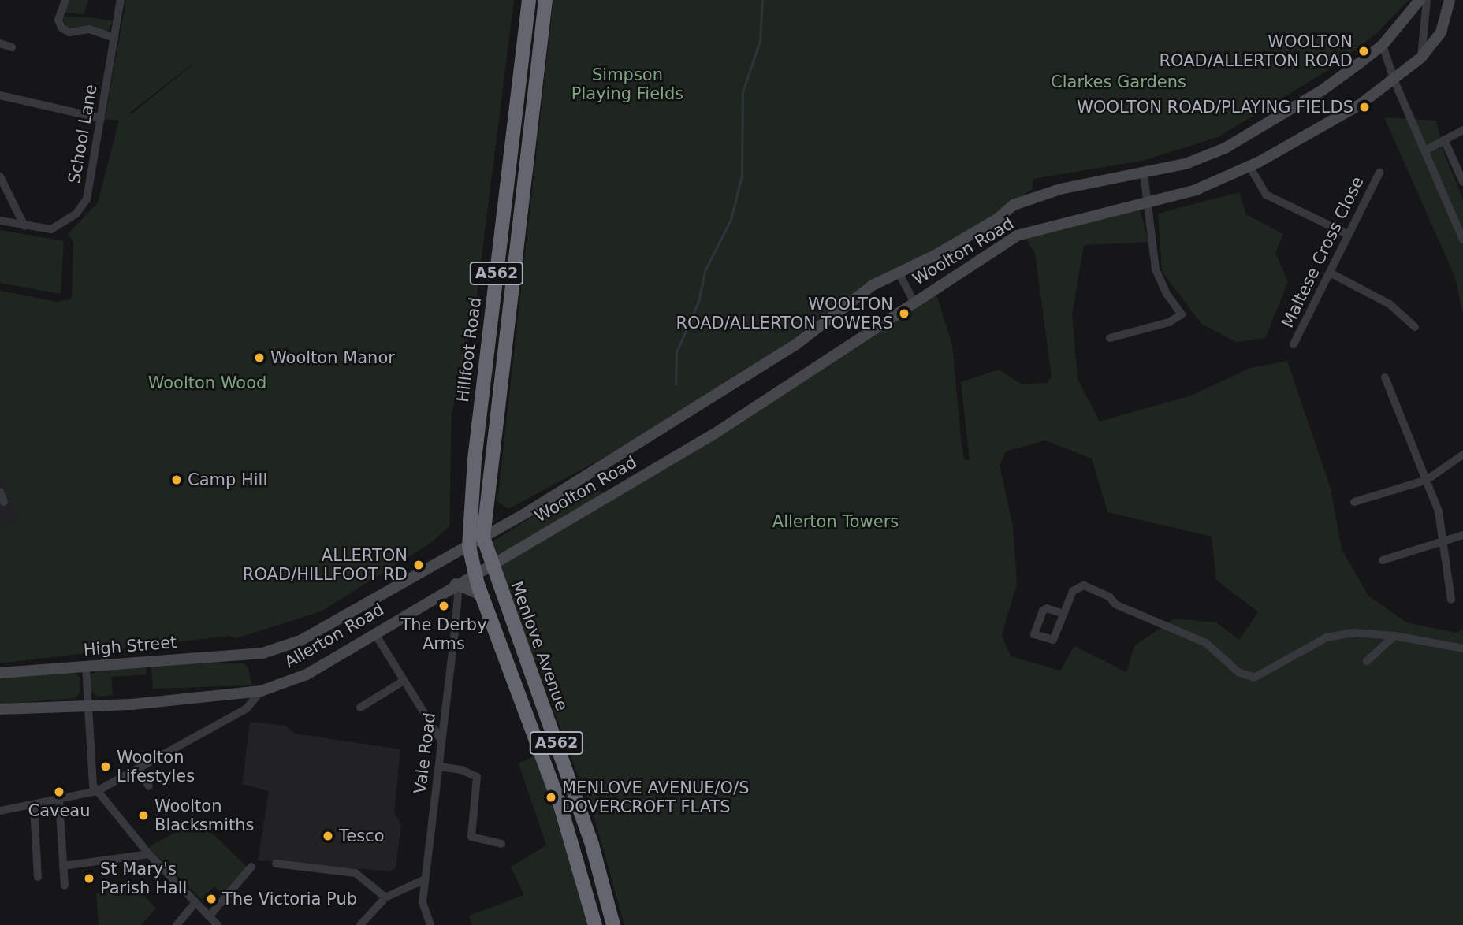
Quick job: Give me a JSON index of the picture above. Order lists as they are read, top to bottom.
{
  "streets": {
    "highway": ["A562", "Hillfoot Road", "Menlove Avenue"],
    "main road": ["Woolton Road", "Allerton Road", "High Street"],
    "street": ["School Lane", "Maltese Cross Close", "Vale Road"]
  },
  "crossings": [
    ["Woolton Road", "A562"],
    ["Woolton Road", "Hillfoot Road"],
    ["Woolton Road", "Allerton Road"],
    ["Woolton Road", "Menlove Avenue"],
    ["A562", "Hillfoot Road"],
    ["A562", "Allerton Road"],
    ["A562", "Menlove Avenue"],
    ["Hillfoot Road", "Allerton Road"],
    ["Allerton Road", "High Street"],
    ["Allerton Road", "Menlove Avenue"],
    ["Allerton Road", "Vale Road"]
  ],
  "parks": [
    "Simpson Playing Fields",
    "Clarkes Gardens",
    "Woolton Wood",
    "Allerton Towers"
  ],
  "places": [
    "WOOLTON ROAD/ALLERTON ROAD",
    "WOOLTON ROAD/PLAYING FIELDS",
    "WOOLTON ROAD/ALLERTON TOWERS",
    "Woolton Manor",
    "Camp Hill",
    "ALLERTON ROAD/HILLFOOT RD",
    "The Derby Arms",
    "Woolton Lifestyles",
    "Caveau",
    "MENLOVE AVENUE/O/S DOVERCROFT FLATS",
    "Woolton Blacksmiths",
    "Tesco",
    "St Mary's Parish Hall",
    "The Victoria Pub"
  ]
}
